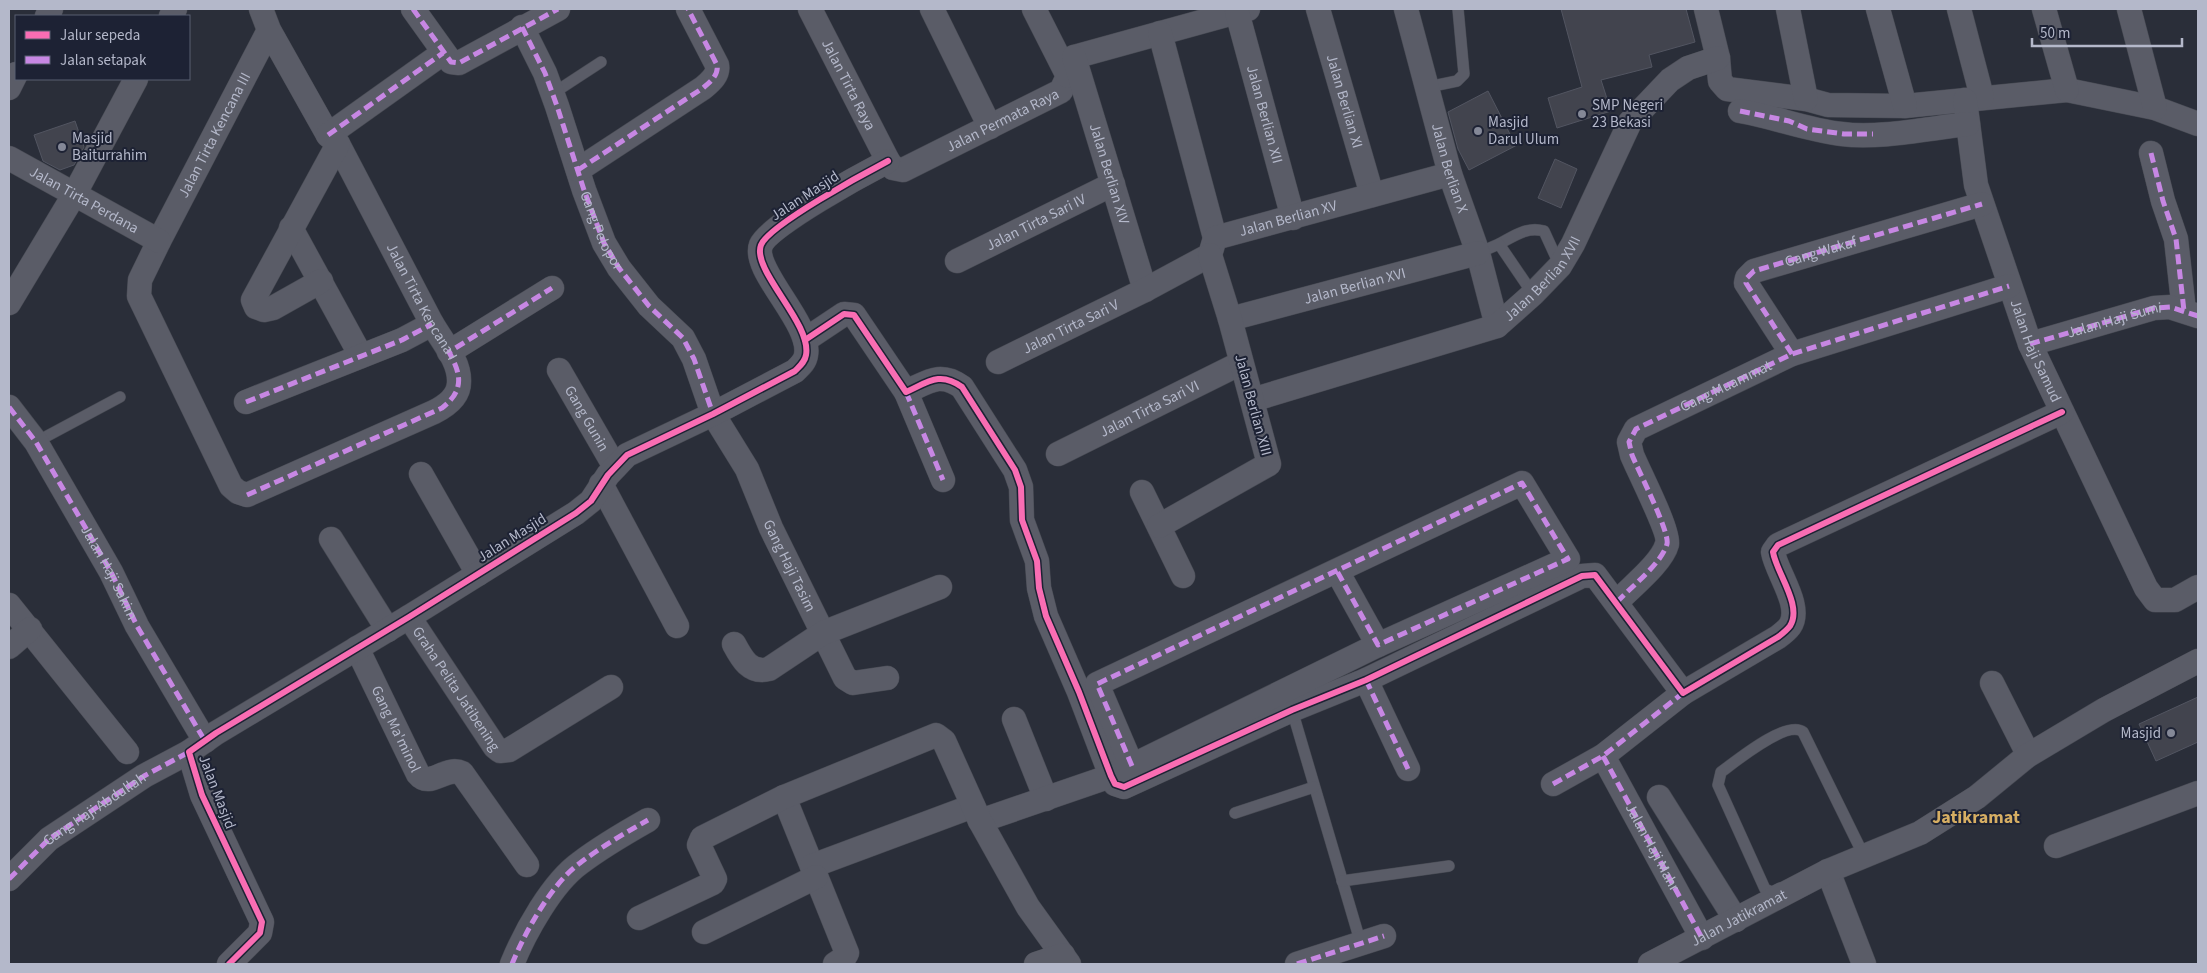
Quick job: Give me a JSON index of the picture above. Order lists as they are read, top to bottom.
{
  "streets": {
    "street": [
      "Jalan Tirta Raya",
      "Jalan Berlian XI",
      "Jalan Berlian XII",
      "Jalan Permata Raya",
      "Jalan Tirta Kencana III",
      "Jalan Berlian X",
      "Jalan Berlian XIV",
      "Jalan Masjid",
      "Jalan Tirta Perdana",
      "Jalan Berlian XV",
      "Jalan Tirta Sari IV",
      "Gang Pelopor",
      "Gang Wakaf",
      "Jalan Berlian XVII",
      "Jalan Berlian XVI",
      "Jalan Tirta Kencana I",
      "Jalan Haji Sumi",
      "Jalan Tirta Sari V",
      "Jalan Haji Samud",
      "Gang Muammat",
      "Jalan Berlian XIII",
      "Jalan Tirta Sari VI",
      "Gang Gunin",
      "Gang Haji Tasim",
      "Jalan Haji Sakim",
      "Graha Pelita Jatibening",
      "Gang Ma'minol",
      "Gang Haji Abdullah",
      "Jalan Haji Mahr",
      "Jalan Jatikramat"
    ]
  },
  "crossings": [
    ["Jalan Tirta Raya", "Jalan Permata Raya"],
    ["Jalan Tirta Raya", "Jalan Masjid"],
    ["Jalan Berlian XI", "Jalan Berlian XV"],
    ["Jalan Berlian XII", "Jalan Berlian XV"],
    ["Jalan Permata Raya", "Jalan Berlian XIV"],
    ["Jalan Permata Raya", "Jalan Masjid"],
    ["Jalan Tirta Kencana III", "Jalan Tirta Perdana"],
    ["Jalan Tirta Kencana III", "Jalan Tirta Kencana I"],
    ["Jalan Berlian X", "Jalan Berlian XV"],
    ["Jalan Berlian X", "Jalan Berlian XVII"],
    ["Jalan Berlian X", "Jalan Berlian XVI"],
    ["Jalan Berlian XIV", "Jalan Berlian XV"],
    ["Jalan Berlian XIV", "Jalan Tirta Sari IV"],
    ["Jalan Berlian XIV", "Jalan Tirta Sari V"],
    ["Jalan Masjid", "Gang Pelopor"],
    ["Jalan Masjid", "Gang Gunin"],
    ["Jalan Masjid", "Gang Haji Tasim"],
    ["Jalan Masjid", "Jalan Haji Sakim"],
    ["Jalan Masjid", "Graha Pelita Jatibening"],
    ["Jalan Masjid", "Gang Ma'minol"],
    ["Jalan Masjid", "Gang Haji Abdullah"],
    ["Jalan Berlian XV", "Jalan Tirta Sari V"],
    ["Jalan Berlian XV", "Jalan Berlian XIII"],
    ["Gang Pelopor", "Gang Haji Tasim"],
    ["Gang Wakaf", "Jalan Haji Samud"],
    ["Gang Wakaf", "Gang Muammat"],
    ["Jalan Berlian XVII", "Jalan Berlian XIII"],
    ["Jalan Berlian XVI", "Jalan Berlian XIII"],
    ["Jalan Haji Sumi", "Jalan Haji Samud"],
    ["Jalan Haji Samud", "Gang Muammat"],
    ["Jalan Berlian XIII", "Jalan Tirta Sari VI"],
    ["Jalan Haji Sakim", "Gang Haji Abdullah"],
    ["Jalan Haji Mahr", "Jalan Jatikramat"]
  ],
  "districts": ["Jatikramat"],
  "places": [
    "SMP Negeri 23 Bekasi",
    "Masjid Darul Ulum",
    "Masjid Baiturrahim",
    "Masjid"
  ],
  "legend": ["Jalur sepeda", "Jalan setapak"],
  "scale_bar": "50 m"
}
